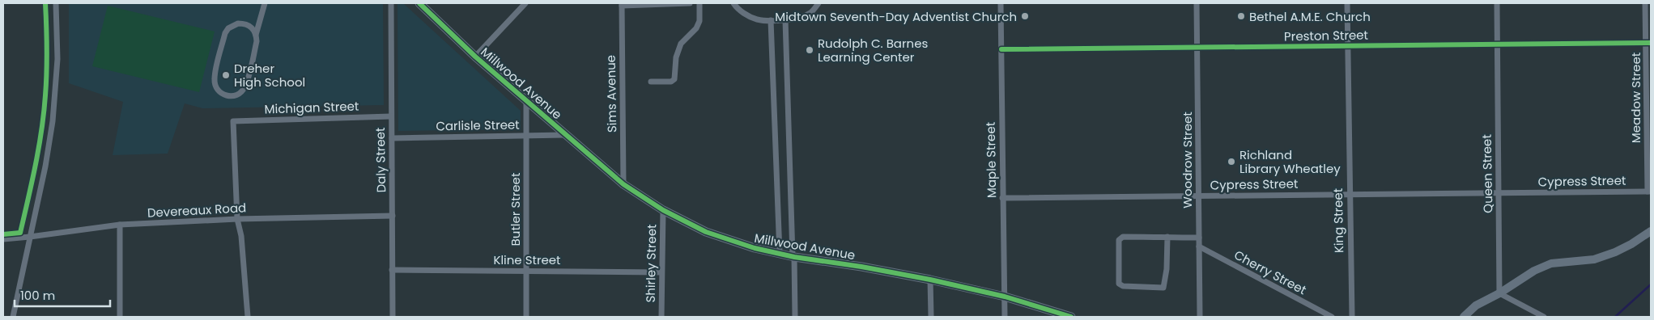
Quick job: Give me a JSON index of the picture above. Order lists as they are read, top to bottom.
{
  "streets": {
    "main road": ["Millwood Avenue"],
    "street": [
      "Preston Street",
      "Sims Avenue",
      "Meadow Street",
      "Michigan Street",
      "Carlisle Street",
      "Daly Street",
      "Maple Street",
      "Woodrow Street",
      "Queen Street",
      "Cypress Street",
      "Butler Street",
      "Devereaux Road",
      "King Street",
      "Kline Street",
      "Shirley Street",
      "Cherry Street"
    ]
  },
  "crossings": [
    ["Preston Street", "Meadow Street"],
    ["Preston Street", "Maple Street"],
    ["Preston Street", "Woodrow Street"],
    ["Preston Street", "Queen Street"],
    ["Preston Street", "King Street"],
    ["Millwood Avenue", "Sims Avenue"],
    ["Millwood Avenue", "Carlisle Street"],
    ["Millwood Avenue", "Maple Street"],
    ["Millwood Avenue", "Butler Street"],
    ["Millwood Avenue", "Shirley Street"],
    ["Meadow Street", "Cypress Street"],
    ["Michigan Street", "Daly Street"],
    ["Michigan Street", "Devereaux Road"],
    ["Carlisle Street", "Daly Street"],
    ["Carlisle Street", "Butler Street"],
    ["Daly Street", "Devereaux Road"],
    ["Daly Street", "Kline Street"],
    ["Maple Street", "Cypress Street"],
    ["Woodrow Street", "Cypress Street"],
    ["Woodrow Street", "Cherry Street"],
    ["Queen Street", "Cypress Street"],
    ["Cypress Street", "King Street"],
    ["Butler Street", "Kline Street"],
    ["Kline Street", "Shirley Street"]
  ],
  "places": [
    "Midtown Seventh-Day Adventist Church",
    "Bethel A.M.E. Church",
    "Rudolph C. Barnes Learning Center",
    "Dreher High School",
    "Richland Library Wheatley"
  ],
  "scale_bar": "100 m"
}
